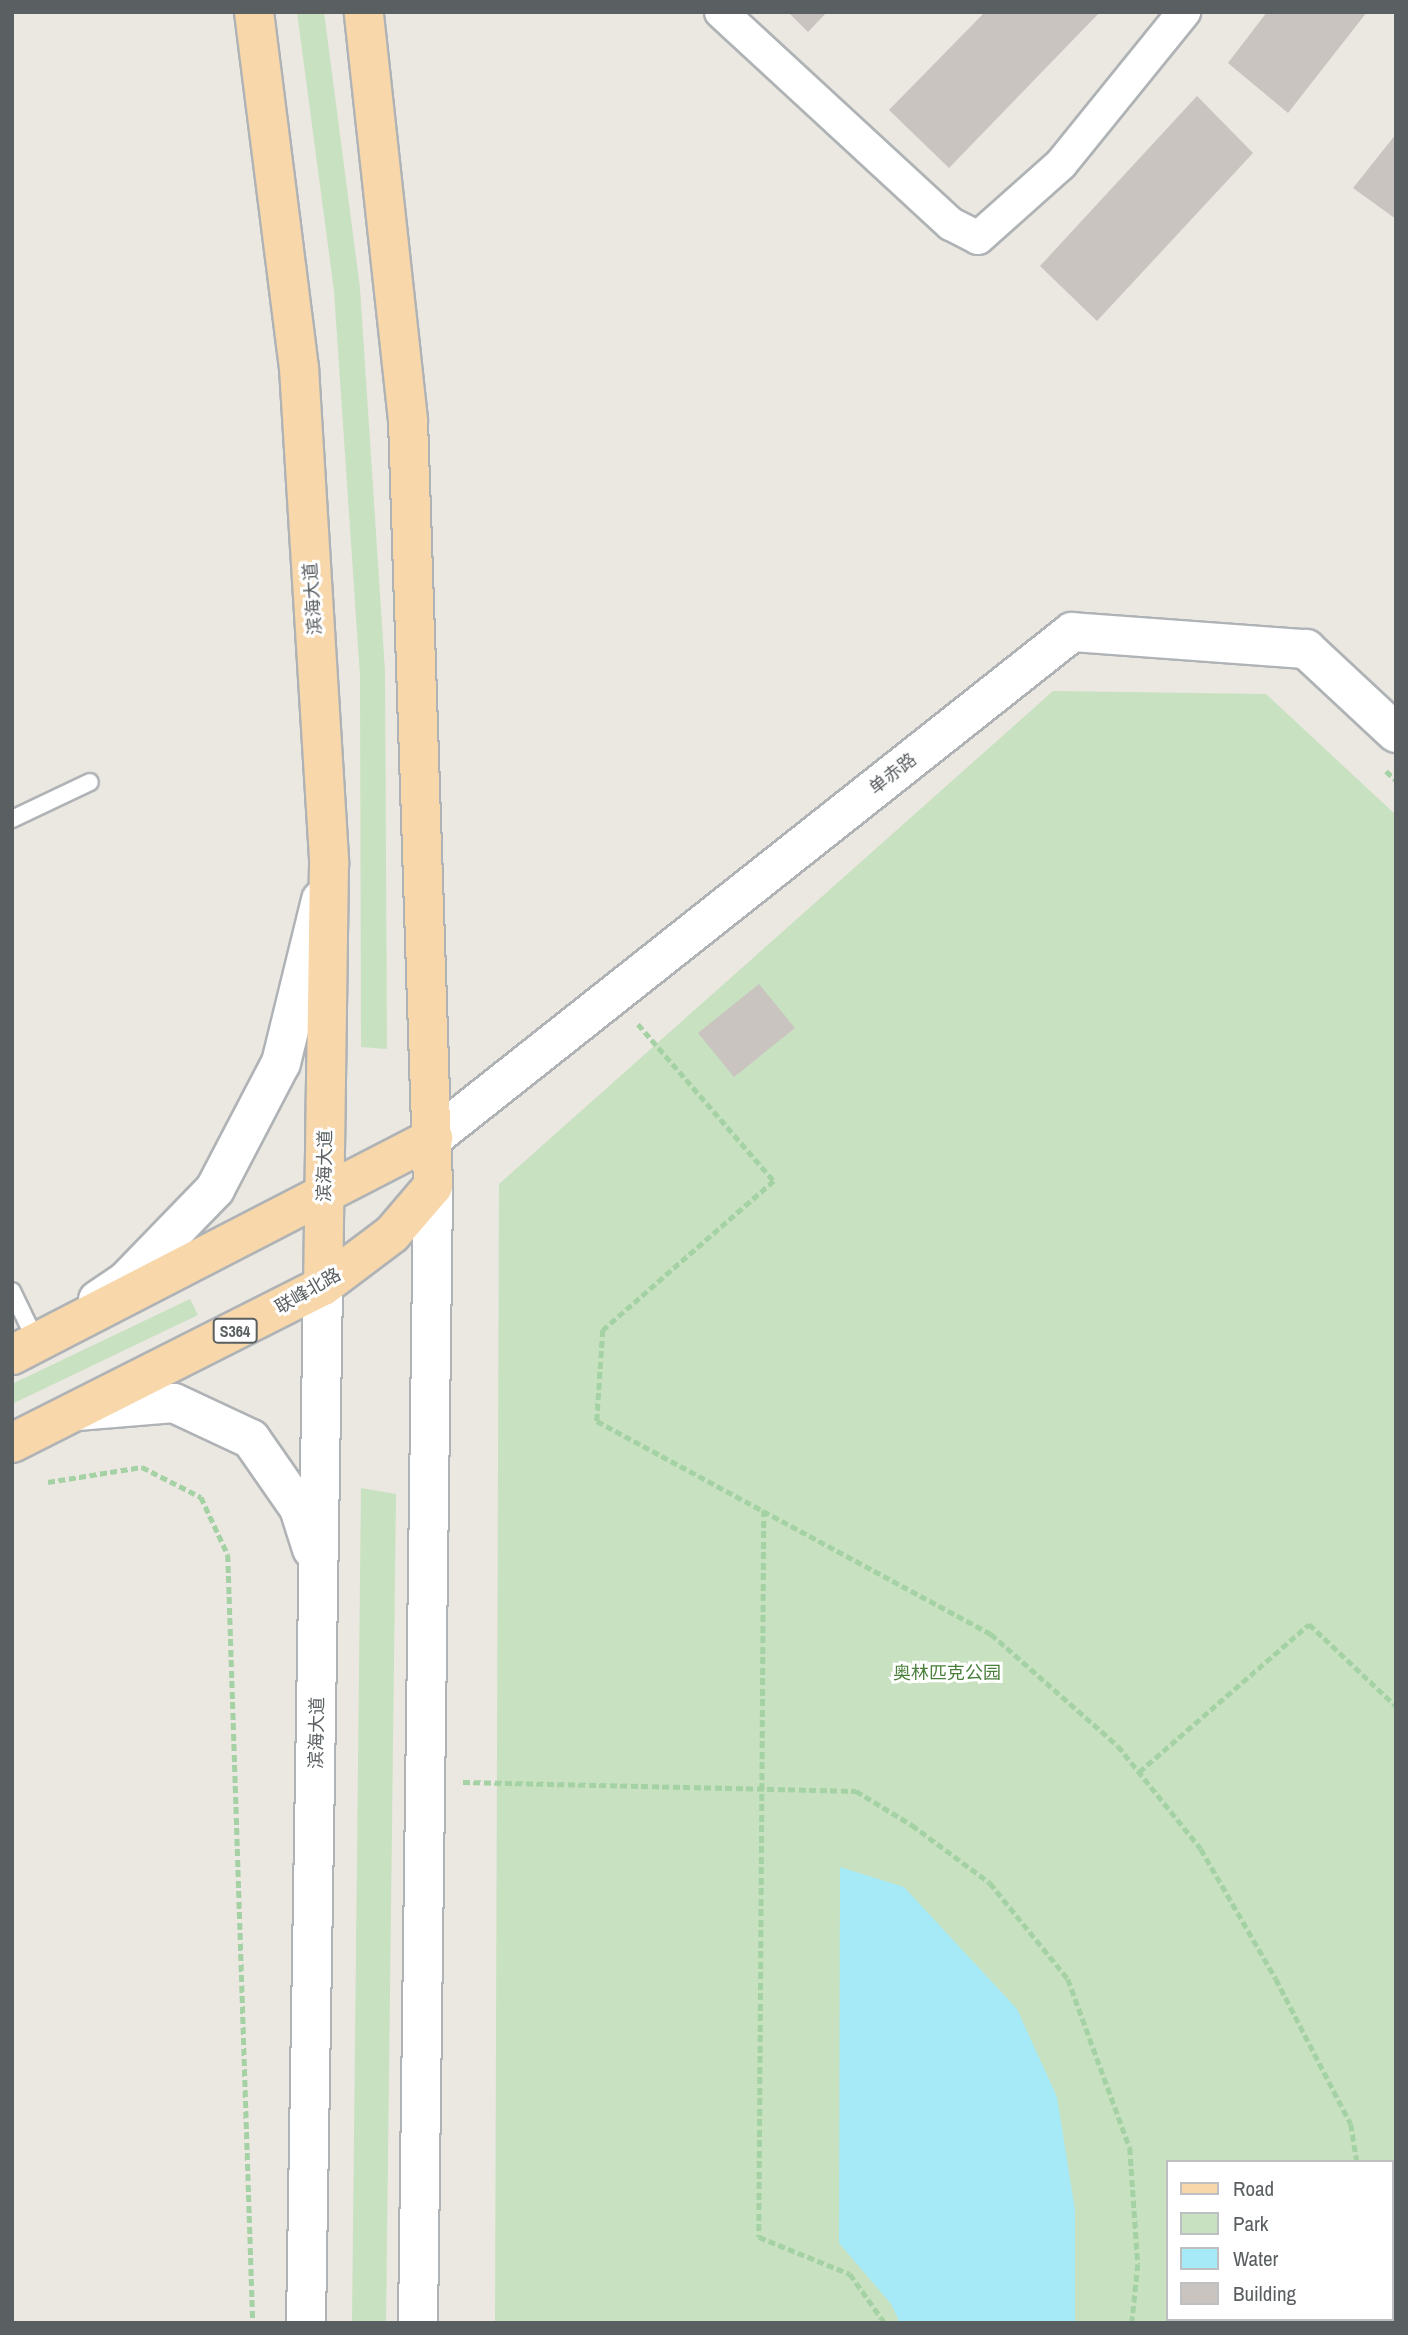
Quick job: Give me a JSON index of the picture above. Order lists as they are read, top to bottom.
{
  "streets": {
    "main road": [
      "滨海大道",
      "单赤路",
      "联峰北路",
      "S364"
    ]
  },
  "crossings": [
    ["滨海大道", "联峰北路"]
  ],
  "parks": ["奥林匹克公园"],
  "legend": [
    "Road",
    "Park",
    "Water",
    "Building"
  ]
}
